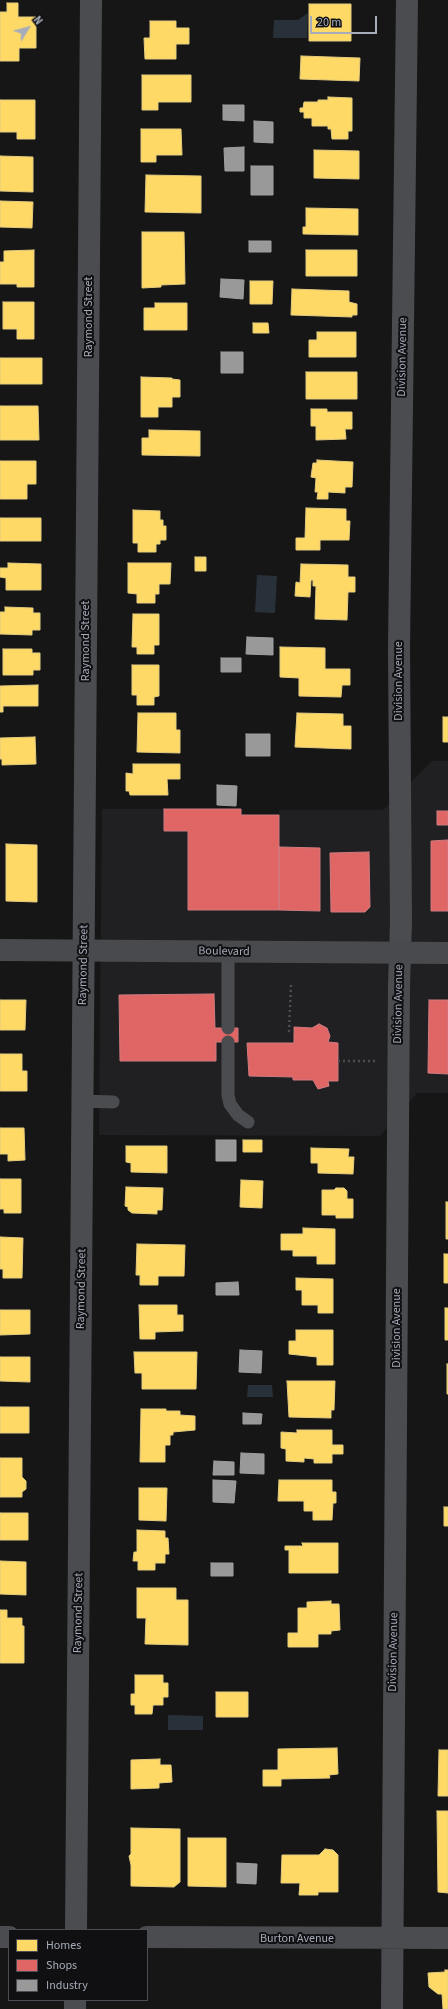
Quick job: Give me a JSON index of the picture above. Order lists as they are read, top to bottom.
{
  "streets": {
    "street": [
      "Raymond Street",
      "Division Avenue",
      "Boulevard",
      "Burton Avenue"
    ]
  },
  "crossings": [
    ["Raymond Street", "Boulevard"],
    ["Division Avenue", "Boulevard"],
    ["Division Avenue", "Burton Avenue"]
  ],
  "legend": ["Homes", "Shops", "Industry"],
  "scale_bar": "20 m",
  "north": "top right"
}
